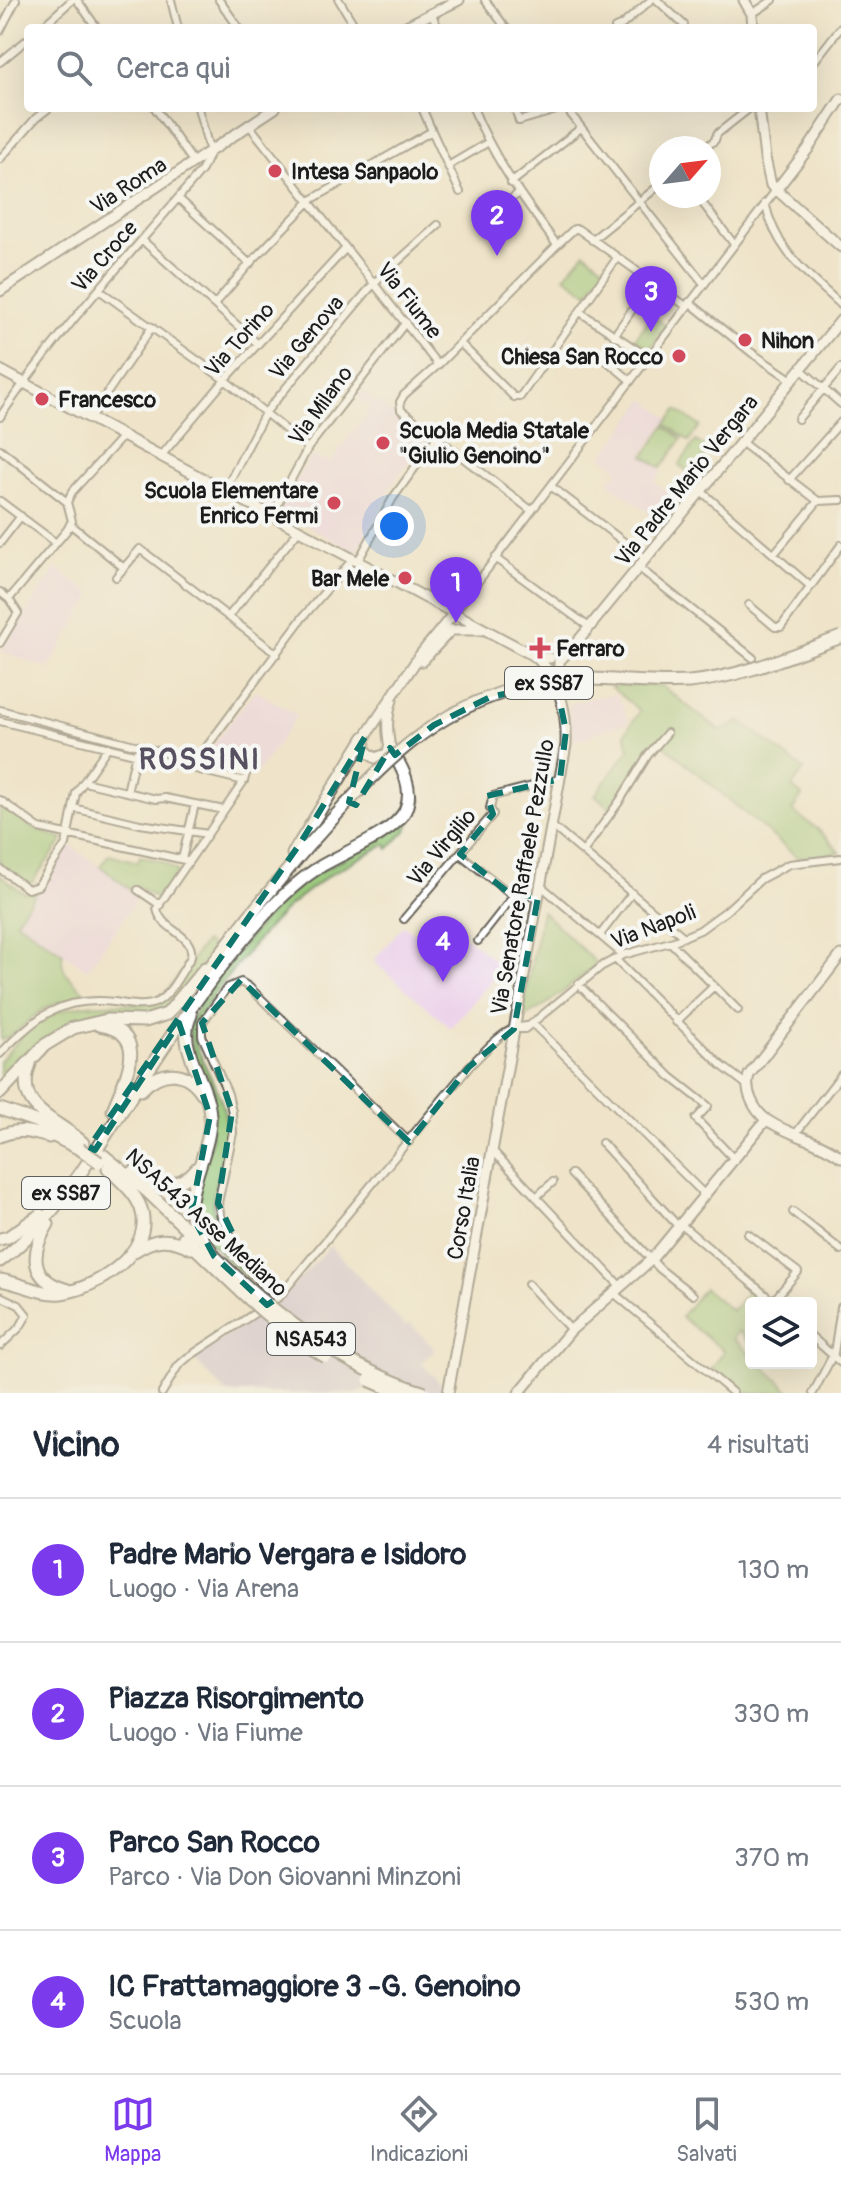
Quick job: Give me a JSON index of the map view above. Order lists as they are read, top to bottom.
{
  "streets": {
    "highway": ["ex SS87", "NSA543 Asse Mediano", "NSA543"],
    "street": [
      "Via Roma",
      "Via Croce",
      "Via Fiume",
      "Via Genova",
      "Via Torino",
      "Via Milano",
      "Via Padre Mario Vergara",
      "Via Virgilio",
      "Via Senatore Raffaele Pezzullo",
      "Via Napoli",
      "Corso Italia"
    ]
  },
  "crossings": [
    ["Via Roma", "Via Croce"],
    ["Via Roma", "Via Fiume"],
    ["Via Fiume", "Via Genova"],
    ["Via Fiume", "Via Torino"],
    ["Via Fiume", "Via Milano"],
    ["Via Padre Mario Vergara", "Via Senatore Raffaele Pezzullo"],
    ["Via Virgilio", "Via Senatore Raffaele Pezzullo"],
    ["Via Senatore Raffaele Pezzullo", "Via Napoli"],
    ["Via Senatore Raffaele Pezzullo", "Corso Italia"],
    ["Via Napoli", "Corso Italia"]
  ],
  "districts": ["ROSSINI"],
  "places": {
    "other": [
      "Intesa Sanpaolo",
      "Nihon",
      "Chiesa San Rocco",
      "Francesco",
      "Scuola Media Statale \"Giulio Genoino\"",
      "Scuola Elementare Enrico Fermi",
      "Bar Mele"
    ],
    "health": ["Ferraro"]
  },
  "north": "top right",
  "page": {
    "search": "Cerca qui",
    "pins": [
      "2",
      "3",
      "1",
      "4"
    ],
    "heading": ["Vicino", "4 risultati"],
    "list": [
      {
        "mark": "1",
        "name": "Padre Mario Vergara e Isidoro",
        "note": "Luogo · Via Arena",
        "value": "130 m"
      },
      {
        "mark": "2",
        "name": "Piazza Risorgimento",
        "note": "Luogo · Via Fiume",
        "value": "330 m"
      },
      {
        "mark": "3",
        "name": "Parco San Rocco",
        "note": "Parco · Via Don Giovanni Minzoni",
        "value": "370 m"
      },
      {
        "mark": "4",
        "name": "IC Frattamaggiore 3 -G. Genoino",
        "note": "Scuola",
        "value": "530 m"
      }
    ],
    "nav": ["Mappa", "Indicazioni", "Salvati"]
  }
}
